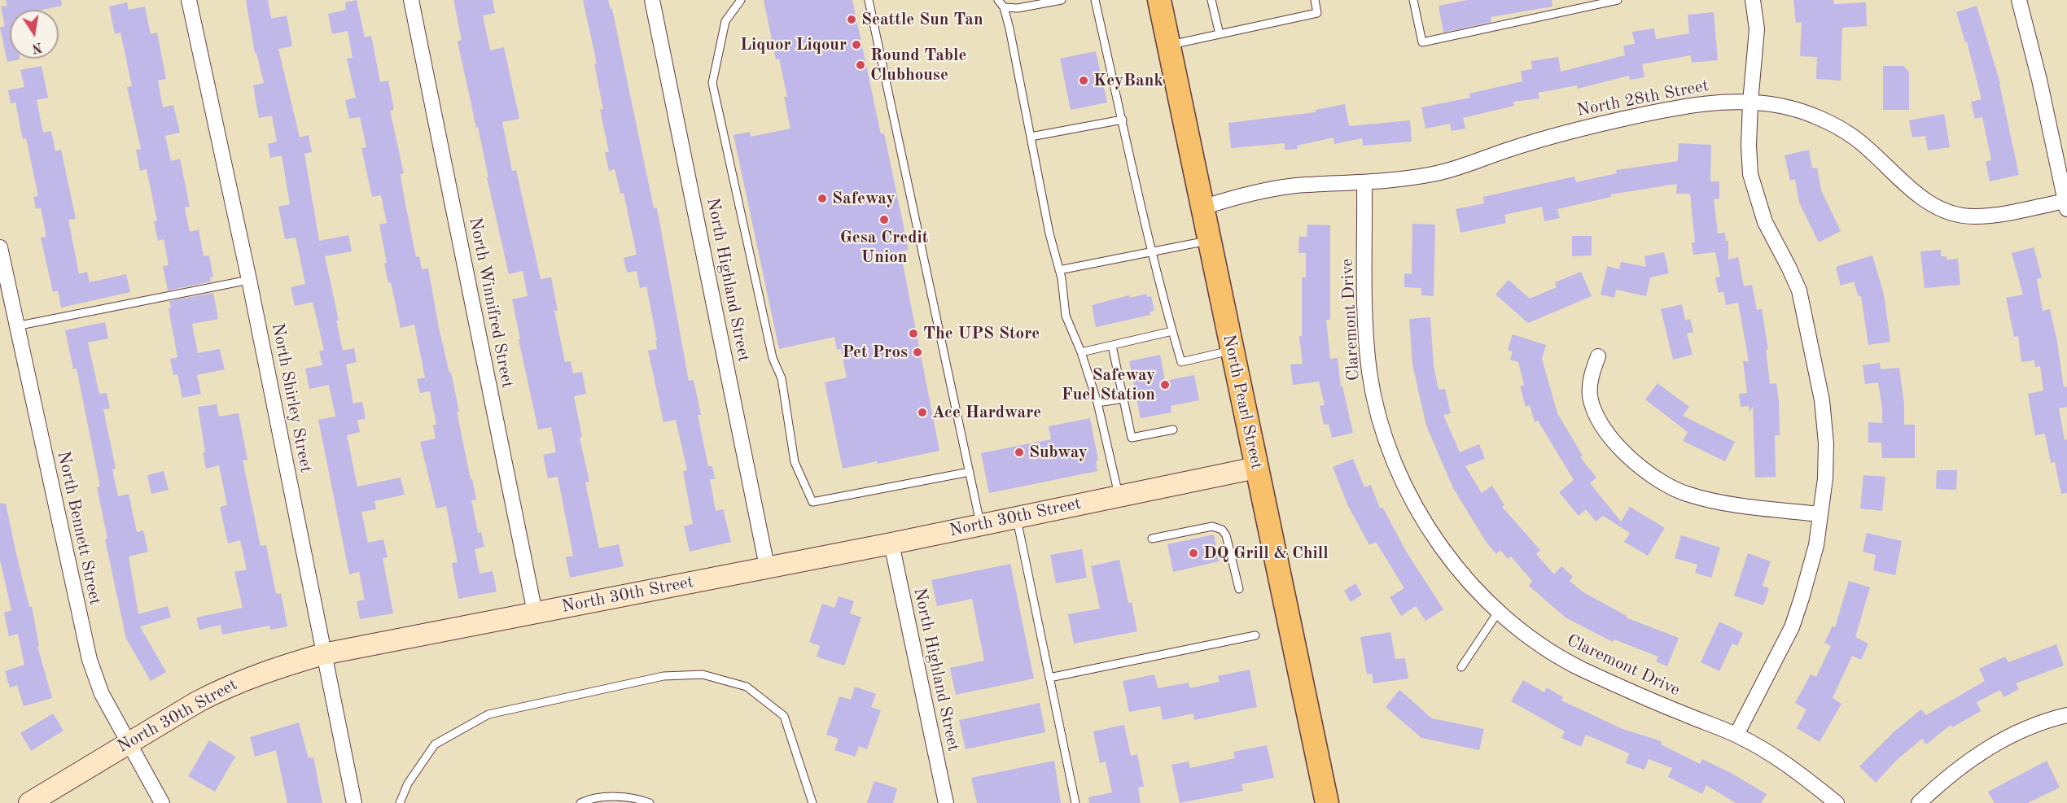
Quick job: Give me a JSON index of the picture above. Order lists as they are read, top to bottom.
{
  "streets": {
    "main road": ["North Pearl Street", "North 30th Street"],
    "street": [
      "North 28th Street",
      "North Highland Street",
      "North Winnifred Street",
      "Claremont Drive",
      "North Shirley Street",
      "North Bennett Street"
    ]
  },
  "crossings": [
    ["North 28th Street", "Claremont Drive"],
    ["North 28th Street", "North Pearl Street"],
    ["North Highland Street", "North 30th Street"],
    ["North Winnifred Street", "North 30th Street"],
    ["North Shirley Street", "North 30th Street"],
    ["North Pearl Street", "North 30th Street"],
    ["North 30th Street", "North Bennett Street"]
  ],
  "places": [
    "Seattle Sun Tan",
    "Liquor Liqour",
    "Round Table Clubhouse",
    "KeyBank",
    "Safeway",
    "Gesa Credit Union",
    "The UPS Store",
    "Pet Pros",
    "Safeway Fuel Station",
    "Ace Hardware",
    "Subway",
    "DQ Grill & Chill"
  ],
  "north": "bottom"
}
